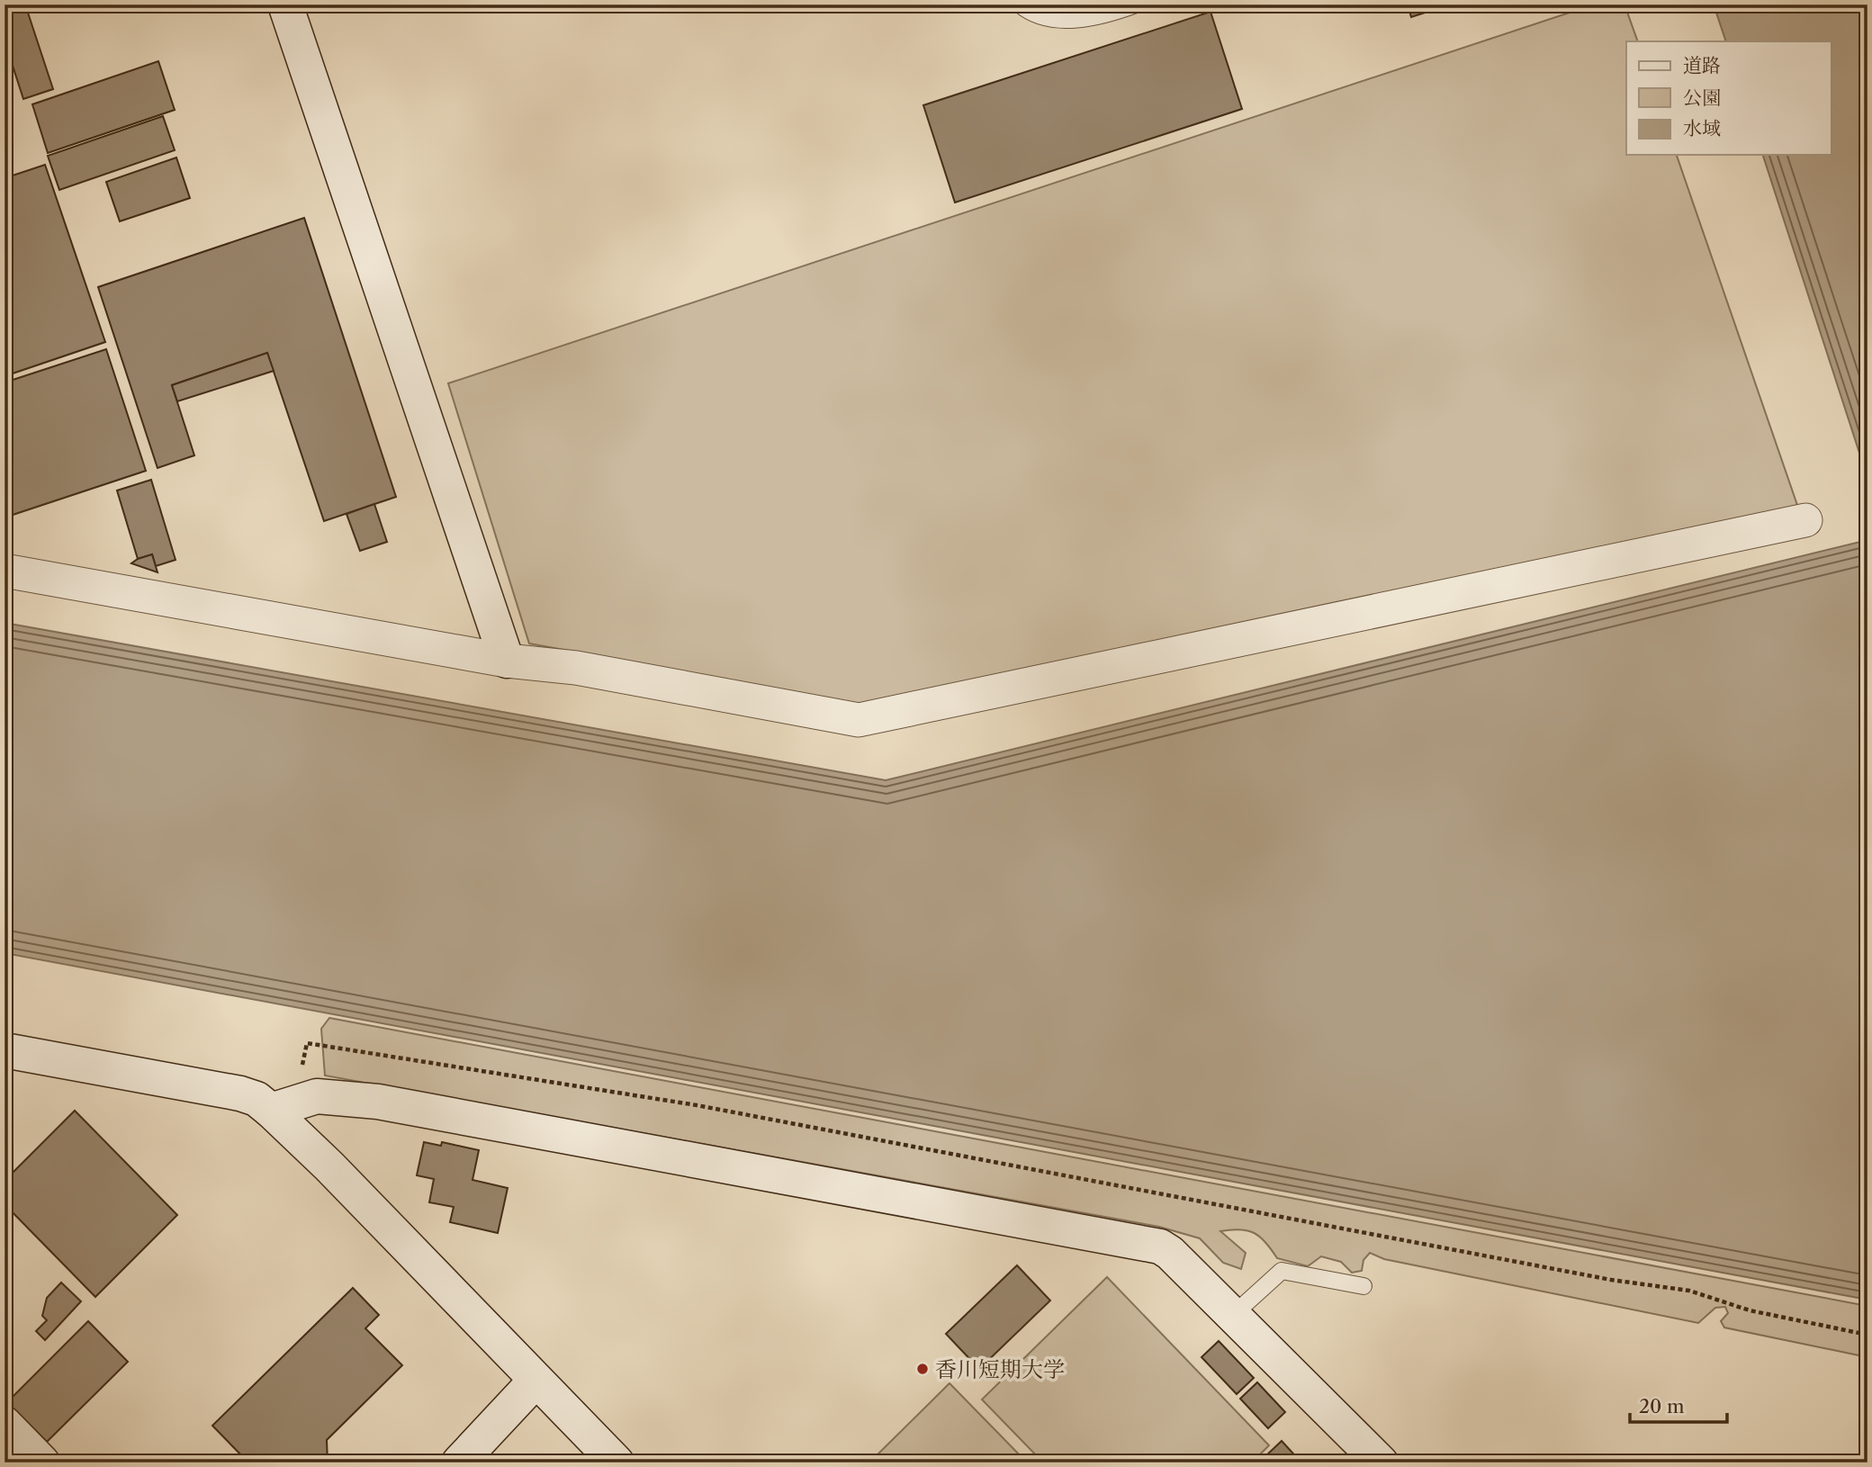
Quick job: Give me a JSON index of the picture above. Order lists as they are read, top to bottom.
{
  "places": ["香川短期大学"],
  "legend": ["道路", "公園", "水域"],
  "scale_bar": "20 m"
}
